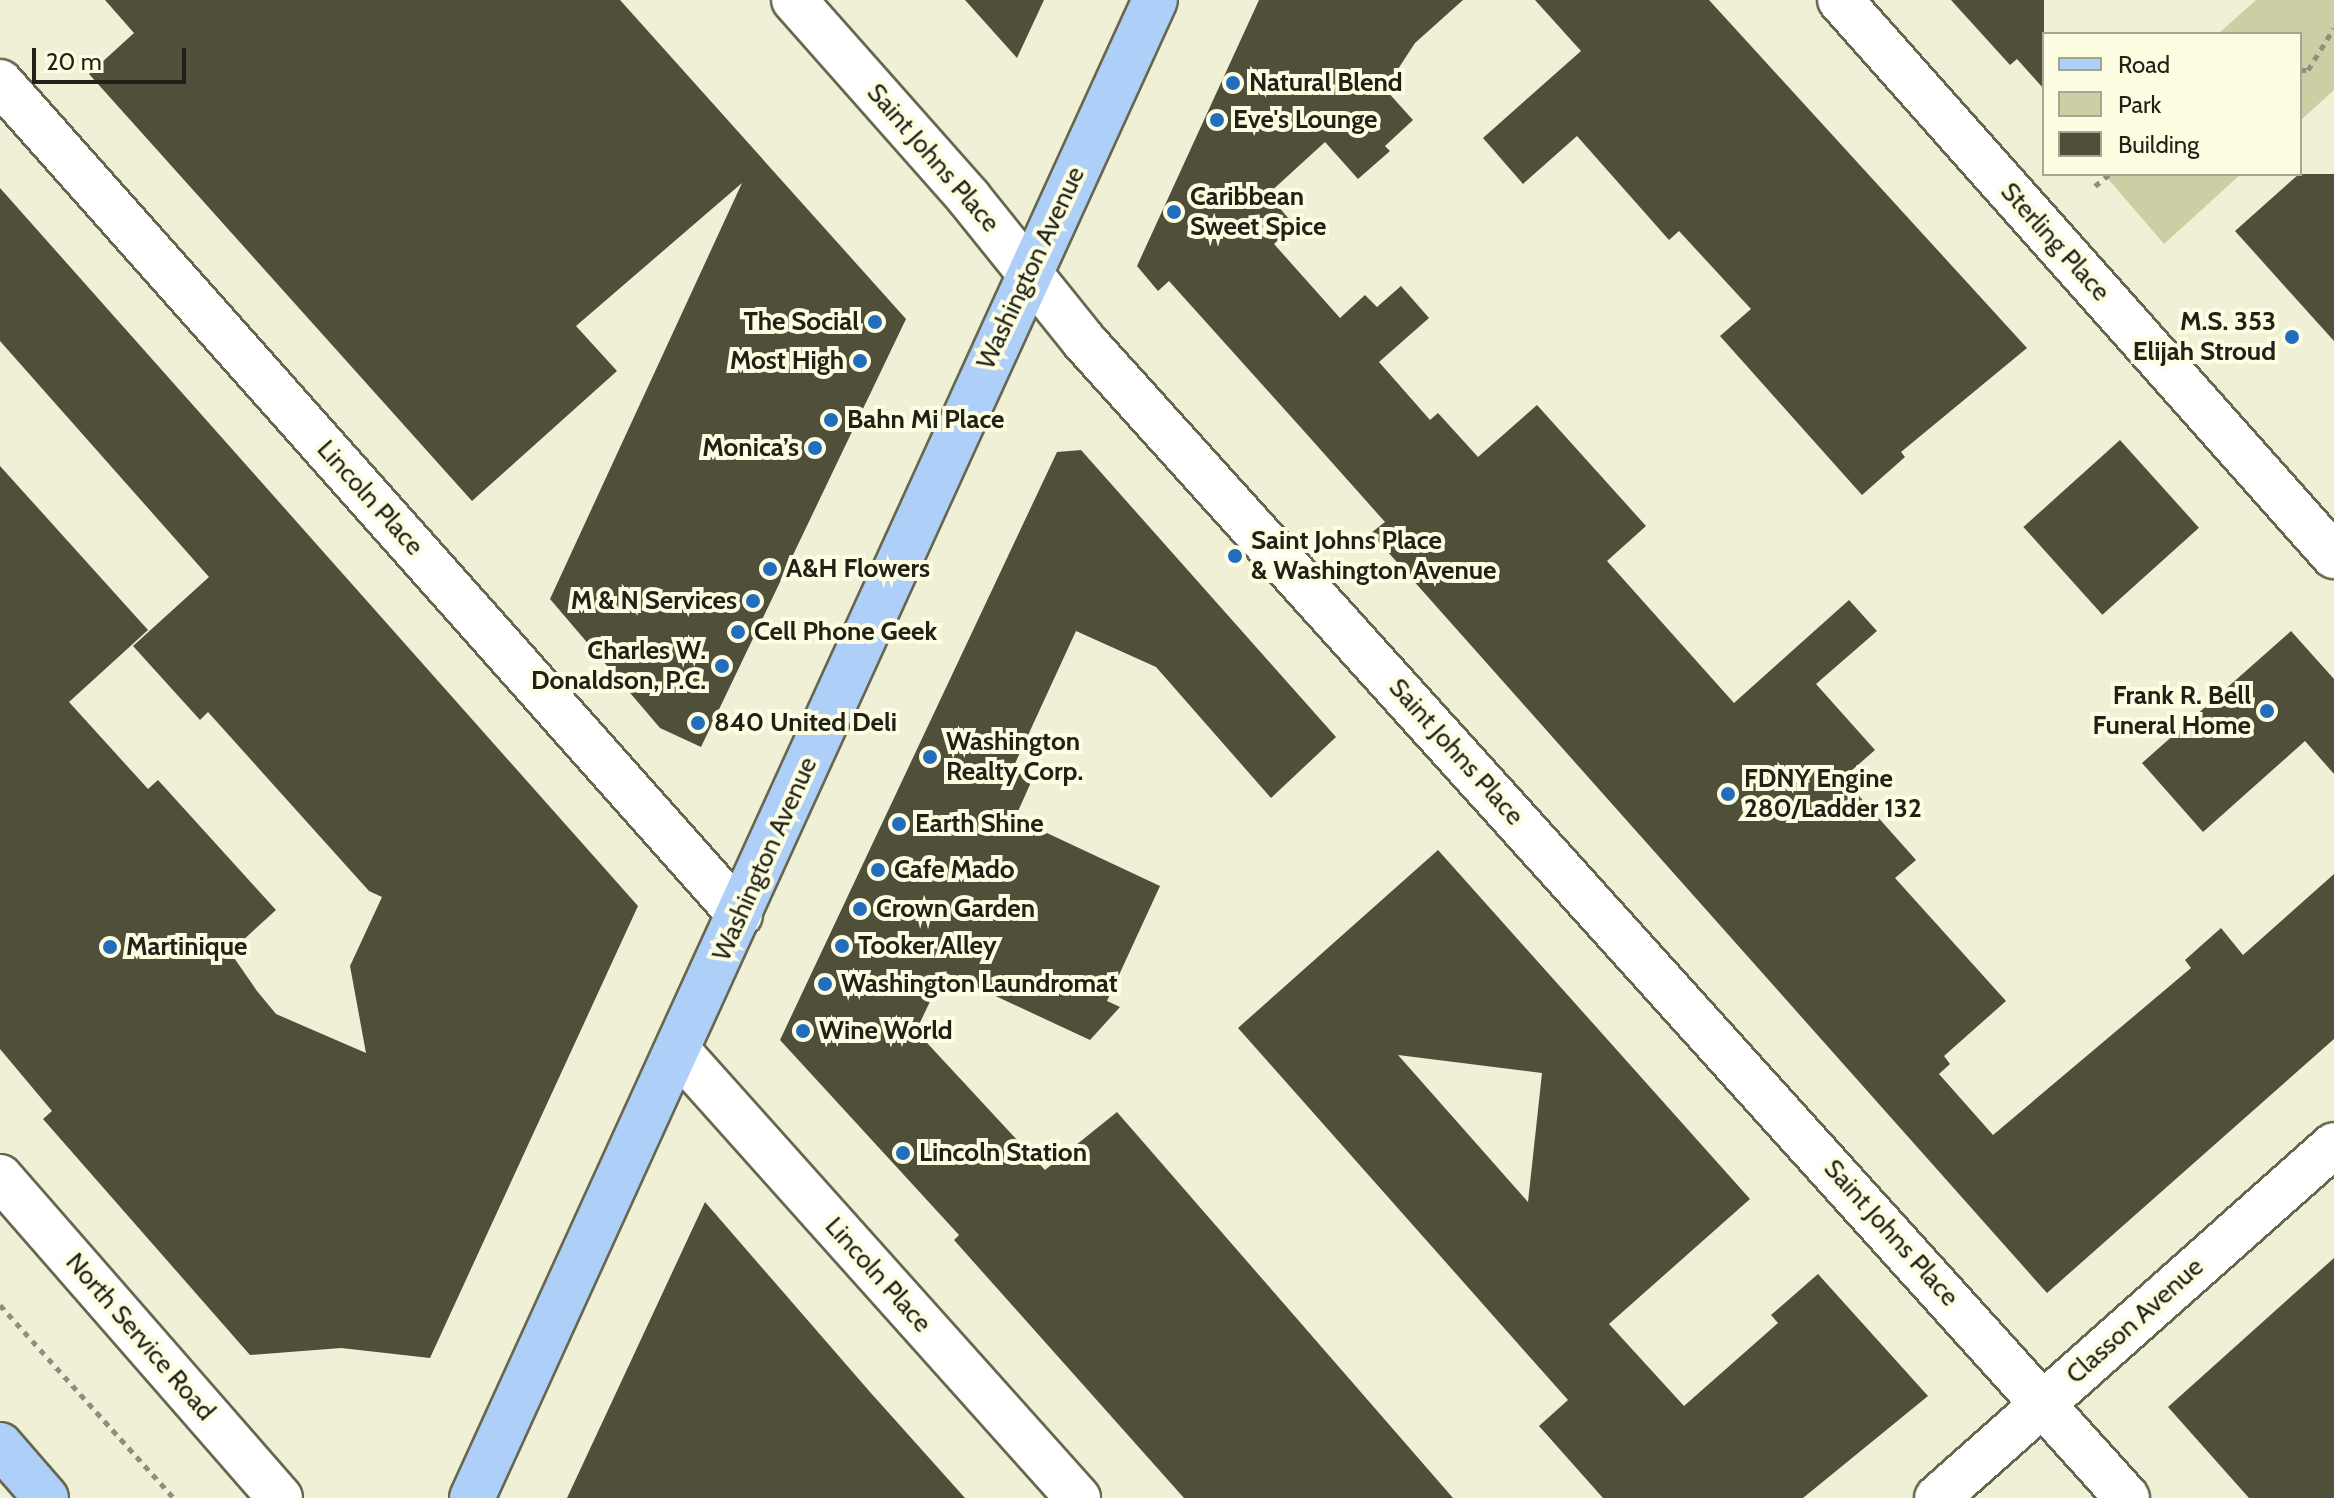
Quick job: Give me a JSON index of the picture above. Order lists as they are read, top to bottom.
{
  "streets": {
    "main road": ["Washington Avenue"],
    "street": [
      "Saint Johns Place",
      "Sterling Place",
      "Lincoln Place",
      "Classon Avenue",
      "North Service Road"
    ]
  },
  "crossings": [
    ["Saint Johns Place", "Washington Avenue"],
    ["Saint Johns Place", "Classon Avenue"],
    ["Washington Avenue", "Lincoln Place"]
  ],
  "places": [
    "Natural Blend",
    "Eve's Lounge",
    "Caribbean Sweet Spice",
    "The Social",
    "M.S. 353 Elijah Stroud",
    "Most High",
    "Bahn Mi Place",
    "Monica’s",
    "Saint Johns Place & Washington Avenue",
    "A&H Flowers",
    "M & N Services",
    "Cell Phone Geek",
    "Charles W. Donaldson, P.C.",
    "Frank R. Bell Funeral Home",
    "840 United Deli",
    "Washington Realty Corp.",
    "FDNY Engine 280/Ladder 132",
    "Earth Shine",
    "Cafe Mado",
    "Crown Garden",
    "Tooker Alley",
    "Martinique",
    "Washington Laundromat",
    "Wine World",
    "Lincoln Station"
  ],
  "legend": ["Road", "Park", "Building"],
  "scale_bar": "20 m"
}
